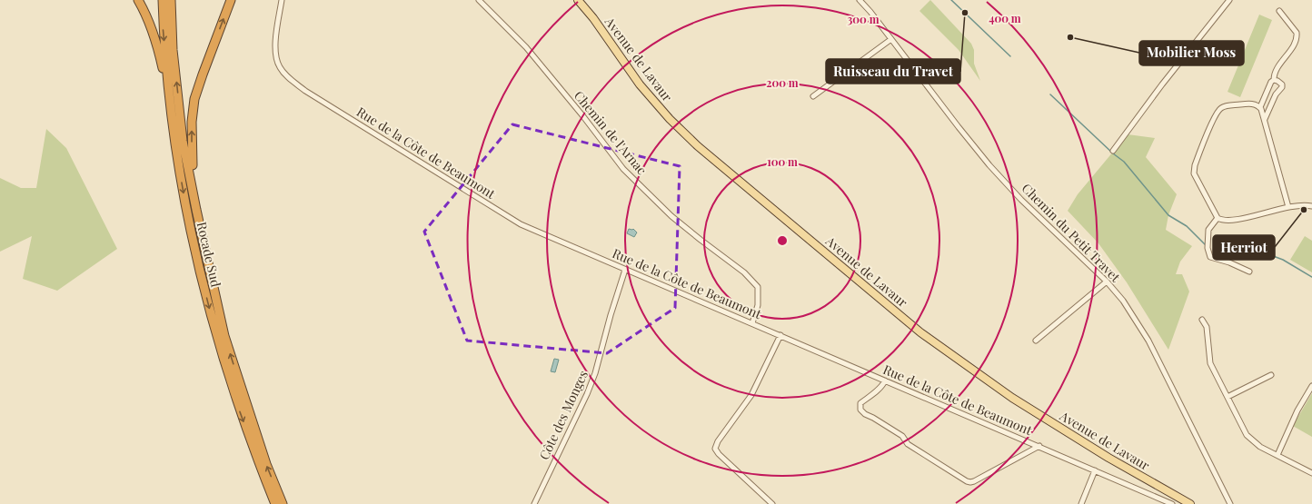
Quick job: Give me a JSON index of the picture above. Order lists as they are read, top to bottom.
{
  "streets": {
    "highway": ["Rocade Sud"],
    "main road": ["Avenue de Lavaur"],
    "street": [
      "Chemin de l'Arnac",
      "Rue de la Côte de Beaumont",
      "Chemin du Petit Travet",
      "Côte des Monges"
    ]
  },
  "crossings": [
    ["Chemin de l'Arnac", "Rue de la Côte de Beaumont"],
    ["Rue de la Côte de Beaumont", "Côte des Monges"]
  ],
  "places": ["Ruisseau du Travet", "Mobilier Moss", "Herriot"],
  "rings": [
    "400 m",
    "300 m",
    "200 m",
    "100 m"
  ]
}
